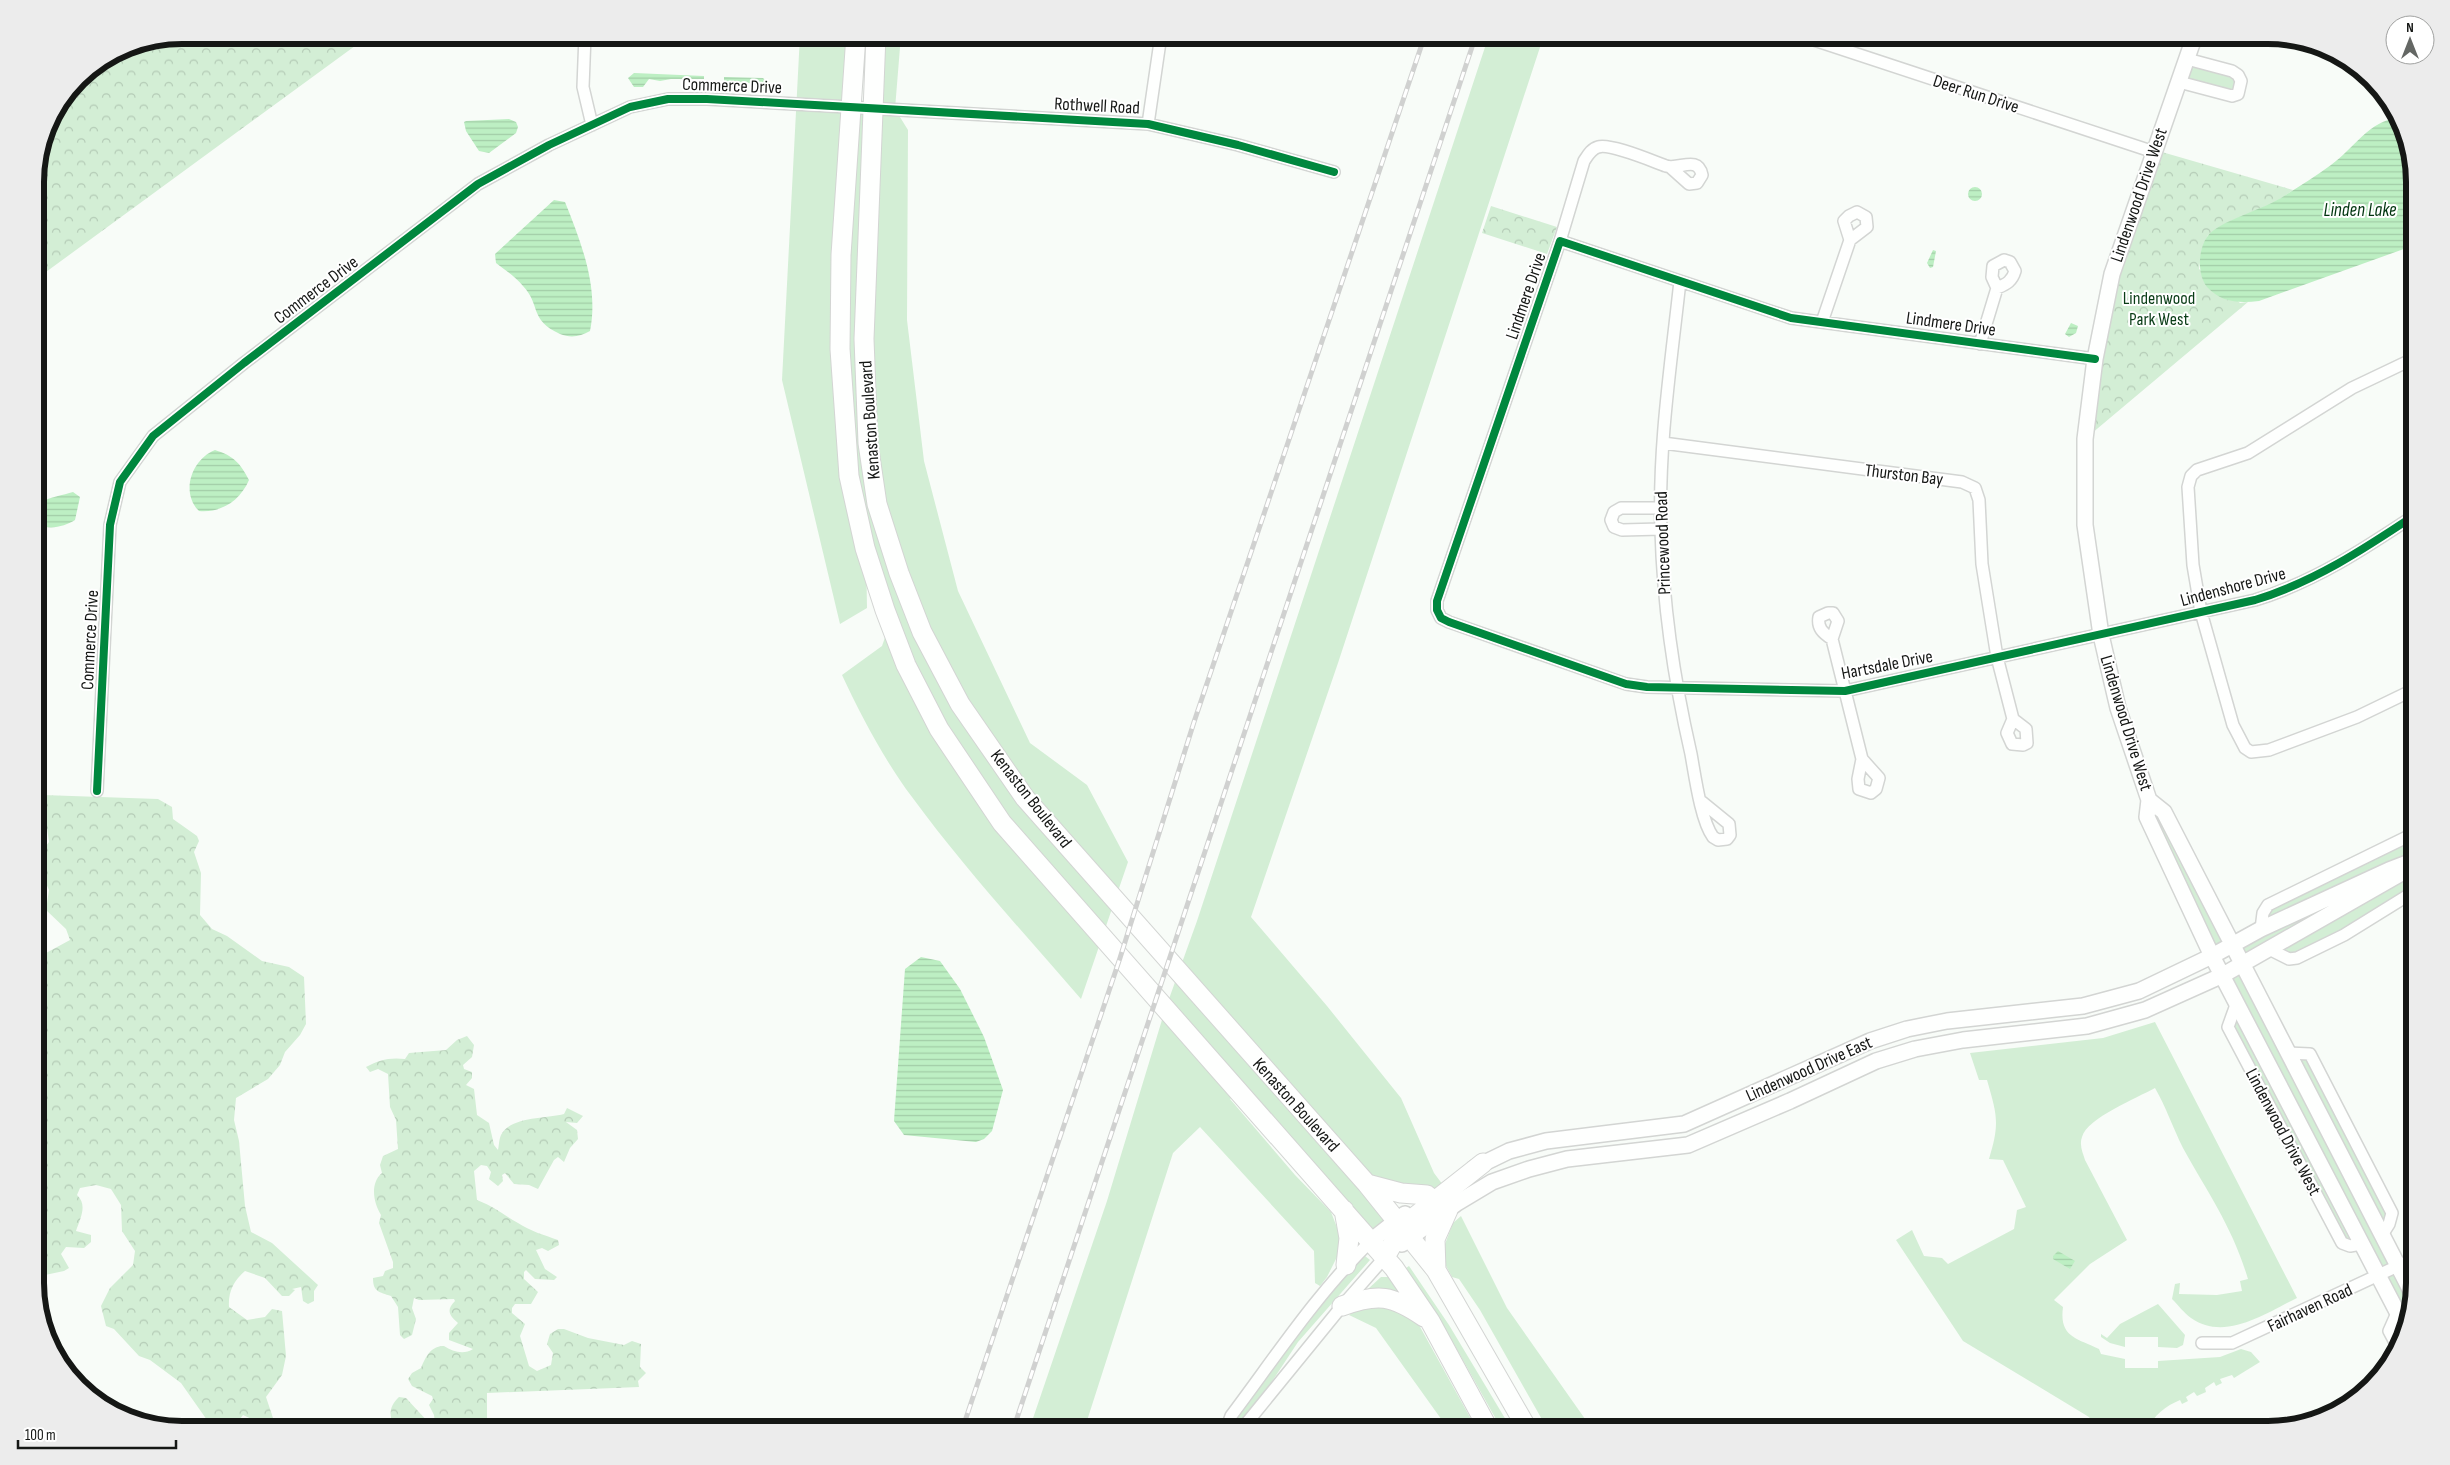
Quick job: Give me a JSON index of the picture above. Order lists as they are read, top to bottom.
{
  "streets": {
    "main road": ["Kenaston Boulevard"],
    "street": [
      "Commerce Drive",
      "Deer Run Drive",
      "Rothwell Road",
      "Lindenwood Drive West",
      "Lindmere Drive",
      "Thurston Bay",
      "Princewood Road",
      "Lindenshore Drive",
      "Hartsdale Drive",
      "Lindenwood Drive East",
      "Fairhaven Road"
    ]
  },
  "crossings": [
    ["Commerce Drive", "Rothwell Road"],
    ["Commerce Drive", "Kenaston Boulevard"],
    ["Deer Run Drive", "Lindenwood Drive West"],
    ["Rothwell Road", "Kenaston Boulevard"],
    ["Lindenwood Drive West", "Lindmere Drive"],
    ["Lindenwood Drive West", "Lindenshore Drive"],
    ["Lindenwood Drive West", "Hartsdale Drive"],
    ["Lindenwood Drive West", "Lindenwood Drive East"],
    ["Lindenwood Drive West", "Fairhaven Road"],
    ["Lindmere Drive", "Princewood Road"],
    ["Lindmere Drive", "Hartsdale Drive"],
    ["Kenaston Boulevard", "Lindenwood Drive East"],
    ["Thurston Bay", "Princewood Road"],
    ["Thurston Bay", "Hartsdale Drive"],
    ["Princewood Road", "Hartsdale Drive"],
    ["Lindenshore Drive", "Hartsdale Drive"]
  ],
  "water": ["Linden Lake"],
  "parks": ["Lindenwood Park West"],
  "scale_bar": "100 m",
  "north": "top"
}
